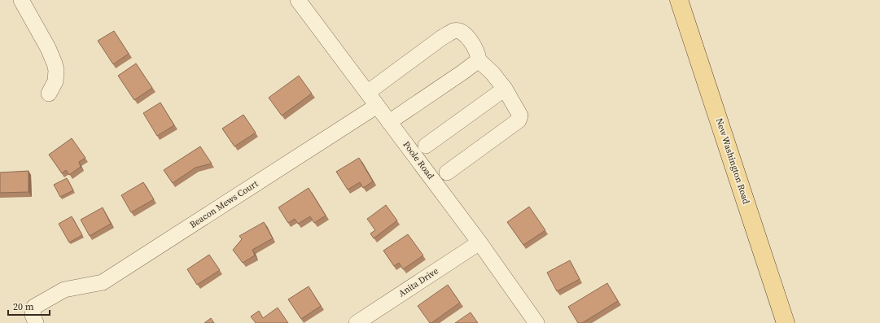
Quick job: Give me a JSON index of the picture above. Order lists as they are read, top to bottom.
{
  "streets": {
    "main road": ["New Washington Road"],
    "street": ["Poole Road", "Beacon Mews Court", "Anita Drive"]
  },
  "crossings": [
    ["Poole Road", "Beacon Mews Court"],
    ["Poole Road", "Anita Drive"]
  ],
  "scale_bar": "20 m"
}
